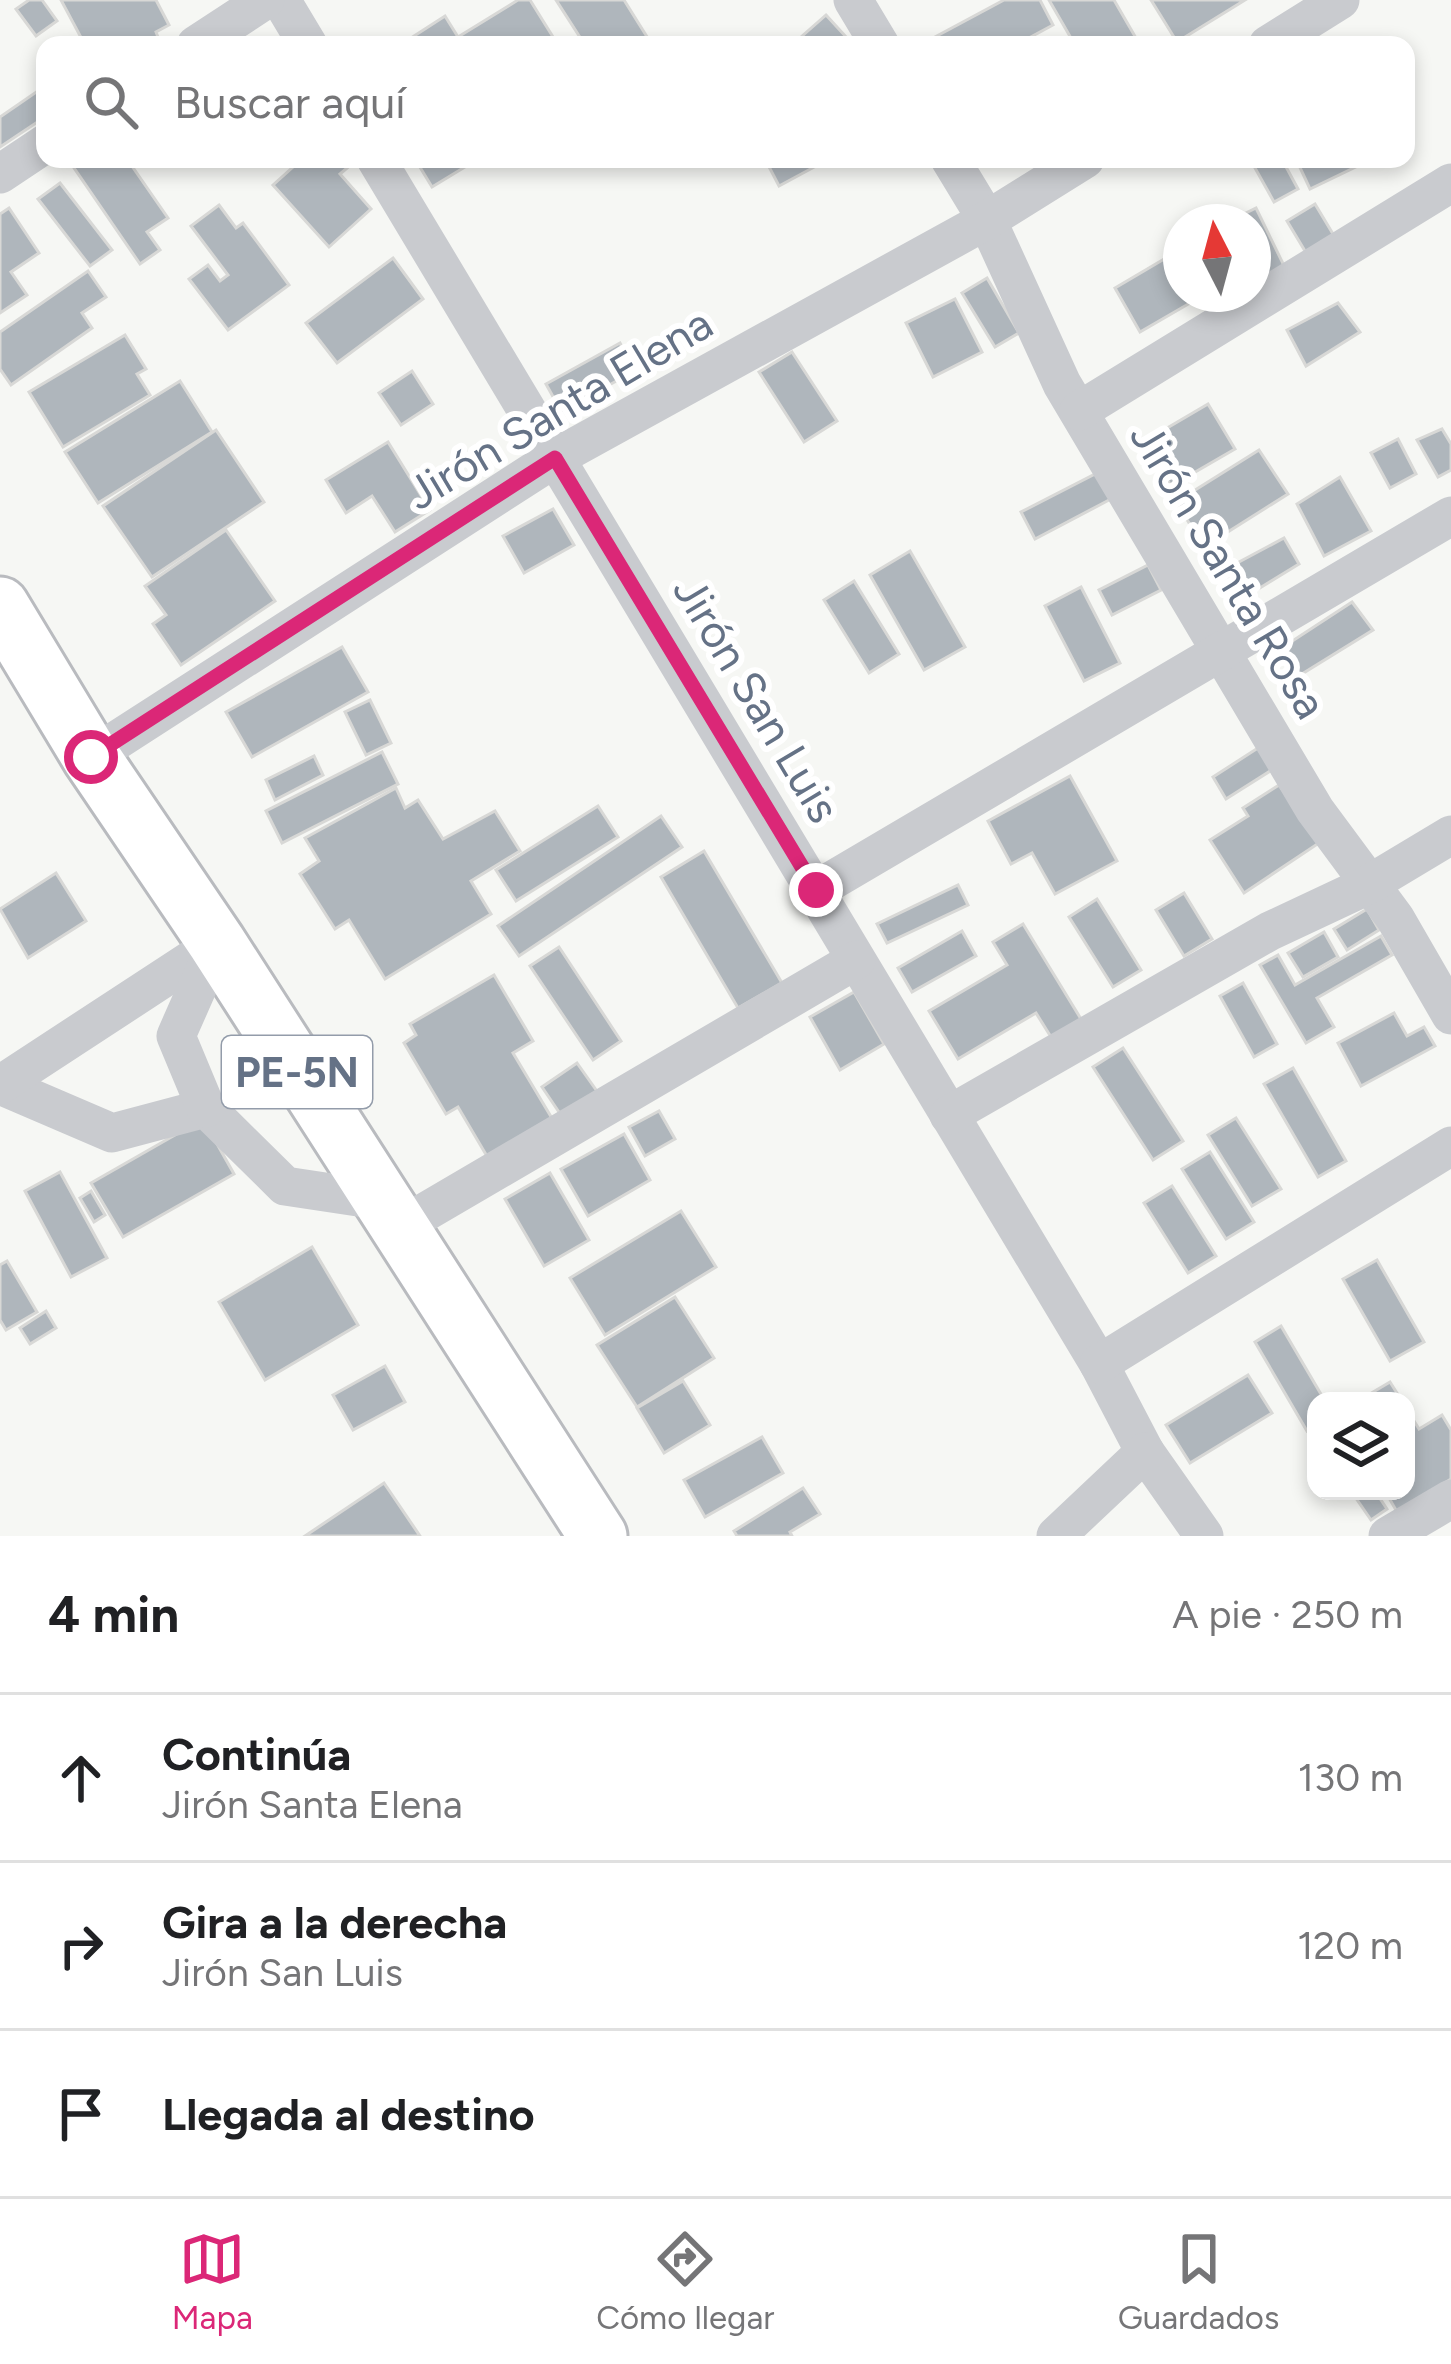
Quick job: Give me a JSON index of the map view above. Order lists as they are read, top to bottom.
{
  "streets": {
    "highway": ["PE-5N"],
    "street": ["Jirón Santa Elena", "Jirón Santa Rosa", "Jirón San Luis"]
  },
  "crossings": [
    ["Jirón Santa Elena", "Jirón Santa Rosa"],
    ["Jirón Santa Elena", "Jirón San Luis"],
    ["Jirón Santa Elena", "PE-5N"]
  ],
  "north": "top",
  "page": {
    "search": "Buscar aquí",
    "heading": ["4 min", "A pie · 250 m"],
    "list": [
      ["Continúa", "Jirón Santa Elena", "130 m"],
      ["Gira a la derecha", "Jirón San Luis", "120 m"],
      "Llegada al destino"
    ],
    "nav": ["Mapa", "Cómo llegar", "Guardados"]
  }
}
